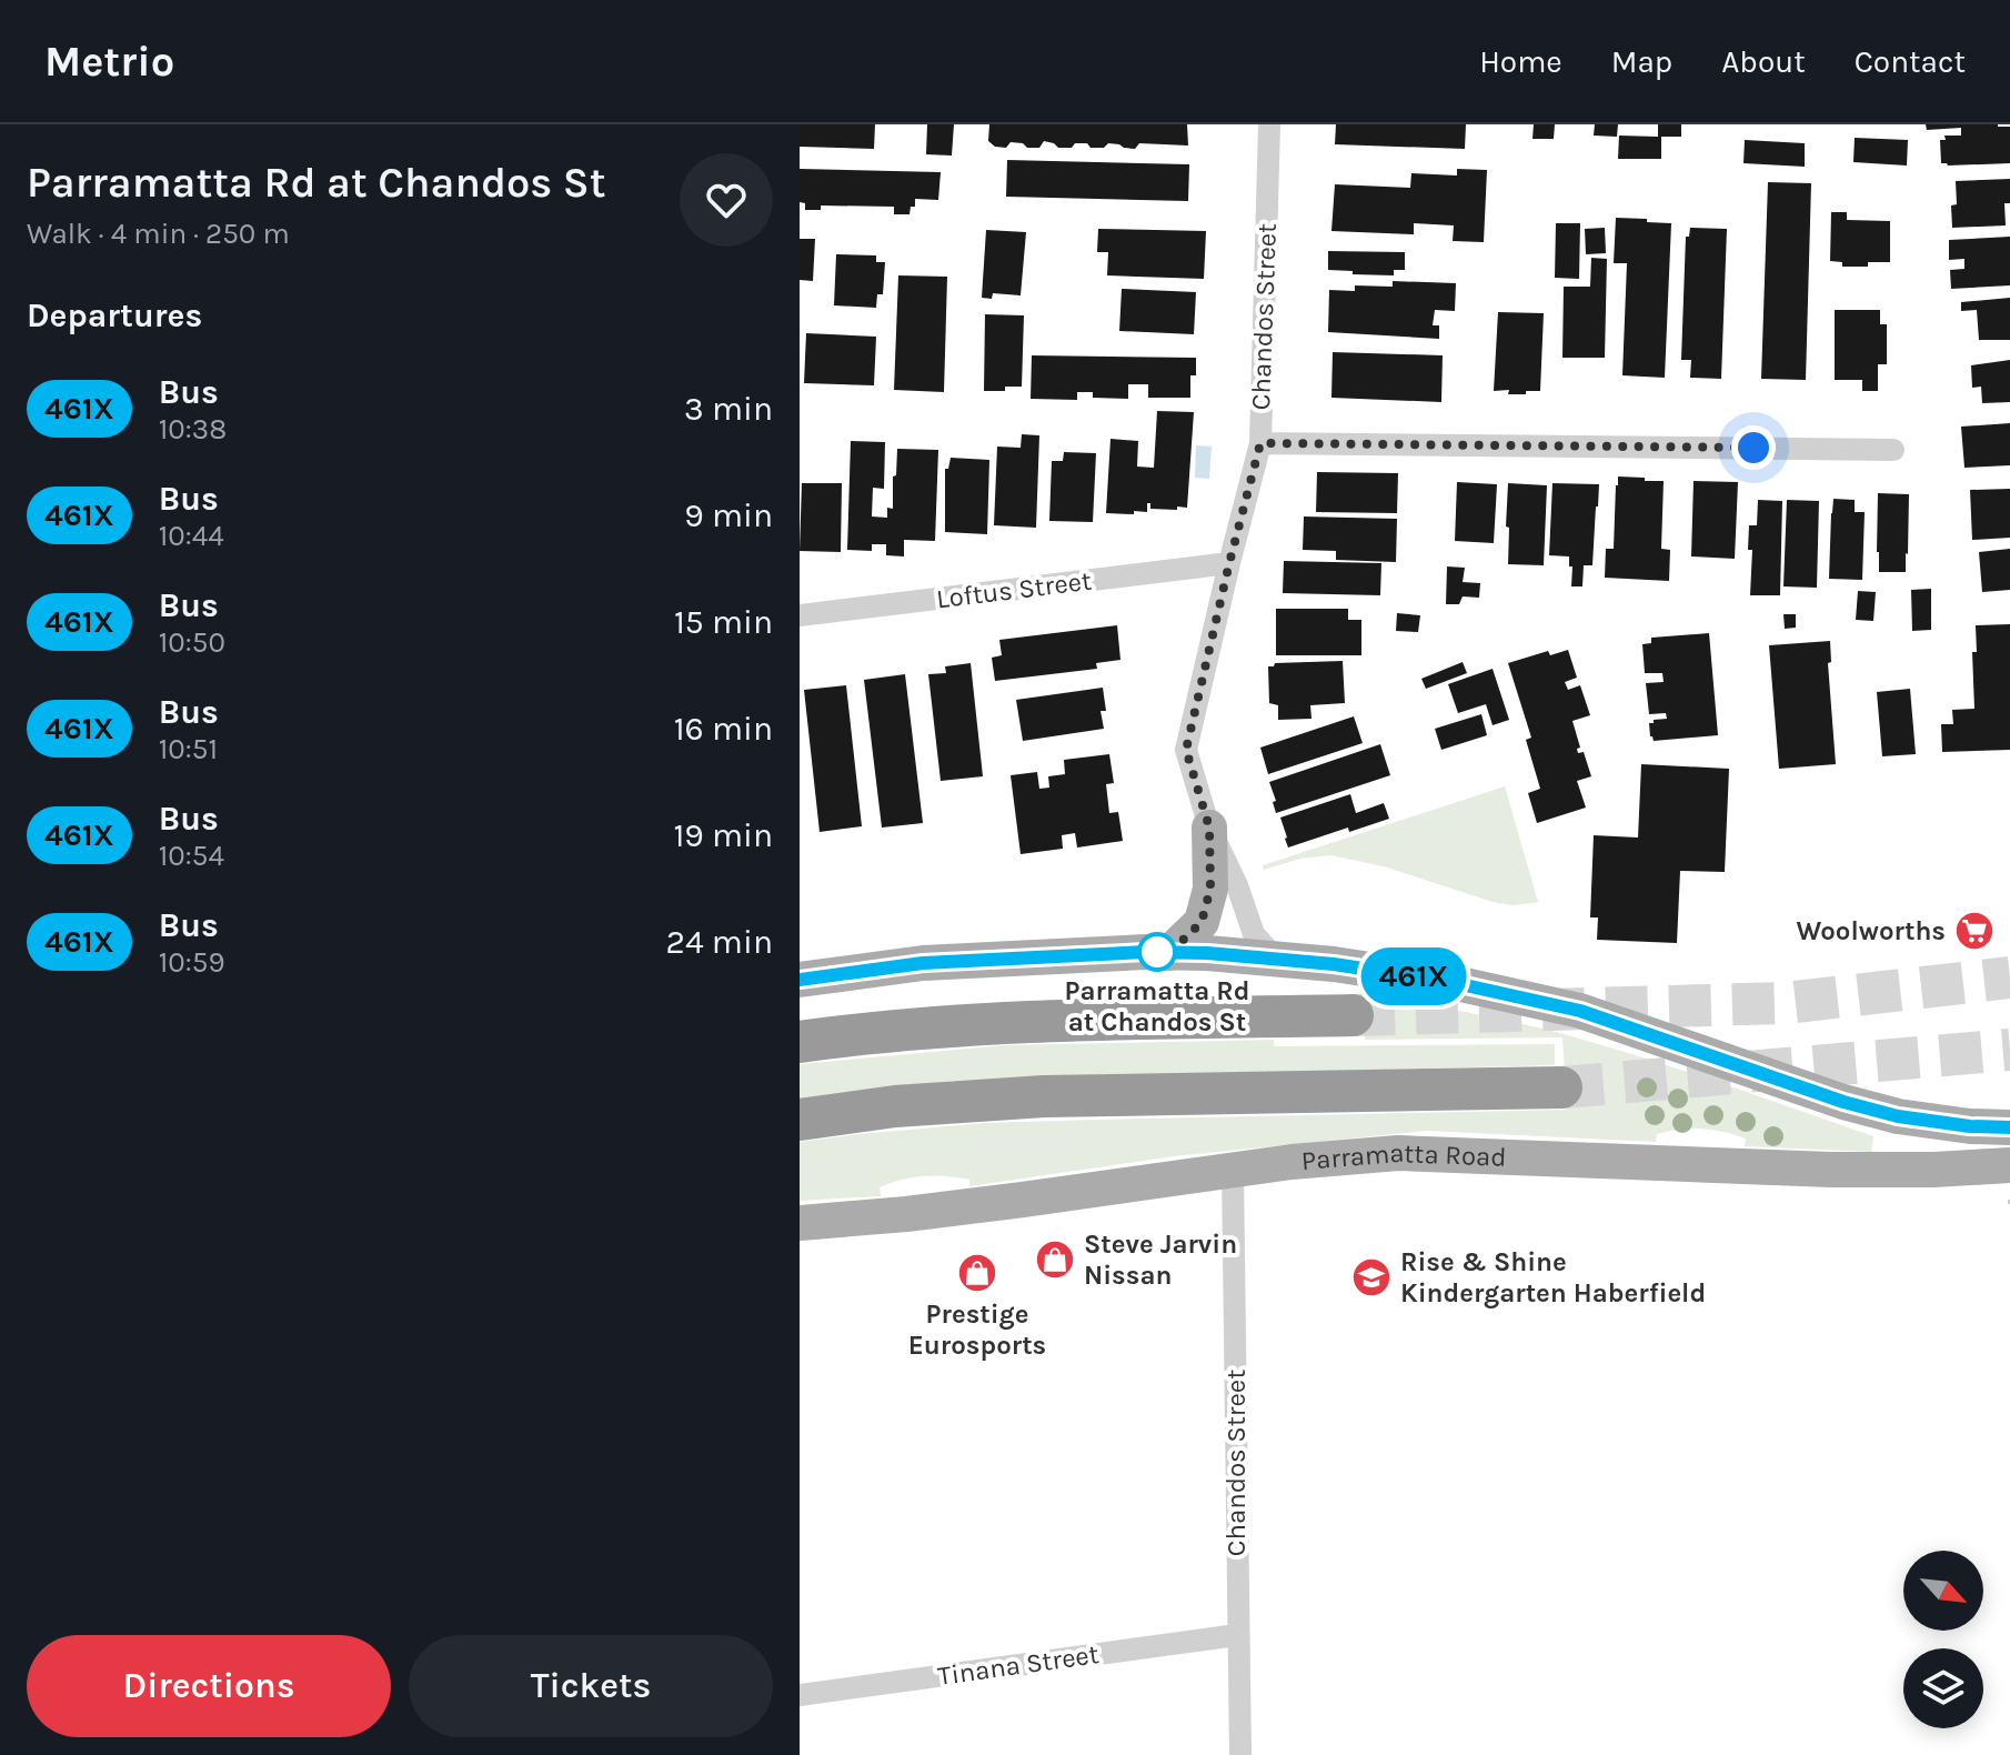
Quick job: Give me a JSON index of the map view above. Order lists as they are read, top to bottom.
{
  "streets": {
    "main road": ["Parramatta Road"],
    "street": ["Chandos Street", "Loftus Street", "Tinana Street"]
  },
  "crossings": [
    ["Chandos Street", "Loftus Street"],
    ["Chandos Street", "Parramatta Road"],
    ["Chandos Street", "Tinana Street"]
  ],
  "places": {
    "supermarket": ["Woolworths"],
    "other": ["Parramatta Rd at Chandos St"],
    "shop": ["Steve Jarvin Nissan", "Prestige Eurosports"],
    "school or university": ["Rise & Shine Kindergarten Haberfield"]
  },
  "lines": ["bus line 461X"],
  "north": "bottom right",
  "page": {
    "header": "Metrio",
    "nav": [
      "Home",
      "Map",
      "About",
      "Contact"
    ],
    "heading": [
      ["Parramatta Rd at Chandos St", "Walk · 4 min · 250 m"],
      "Departures"
    ],
    "on_map": "461X",
    "list": [
      {
        "mark": "461X",
        "name": "Bus",
        "note": "10:38",
        "value": "3 min"
      },
      {
        "mark": "461X",
        "name": "Bus",
        "note": "10:44",
        "value": "9 min"
      },
      {
        "mark": "461X",
        "name": "Bus",
        "note": "10:50",
        "value": "15 min"
      },
      {
        "mark": "461X",
        "name": "Bus",
        "note": "10:51",
        "value": "16 min"
      },
      {
        "mark": "461X",
        "name": "Bus",
        "note": "10:54",
        "value": "19 min"
      },
      {
        "mark": "461X",
        "name": "Bus",
        "note": "10:59",
        "value": "24 min"
      }
    ],
    "buttons": ["Directions", "Tickets"]
  }
}
